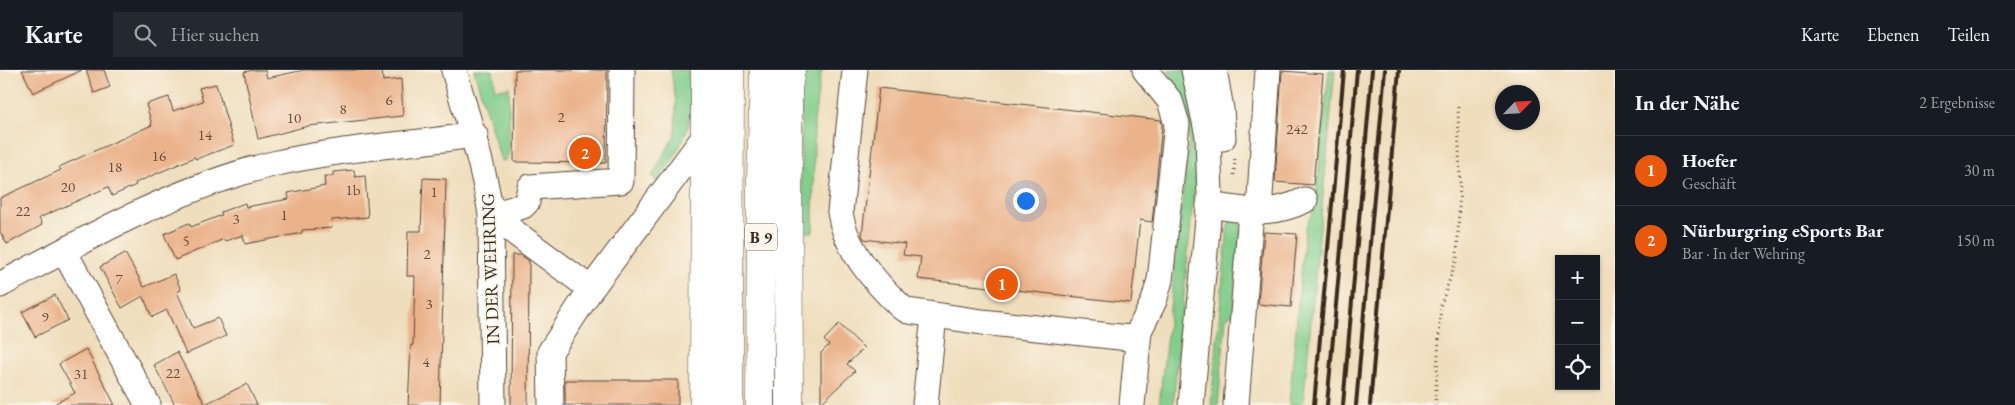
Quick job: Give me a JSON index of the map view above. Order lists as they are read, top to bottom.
{
  "streets": {
    "highway": ["B 9"],
    "street": ["IN DER WEHRING"]
  },
  "house_numbers": [
    "6",
    "8",
    "2",
    "10",
    "242",
    "14",
    "16",
    "18",
    "20",
    "1b",
    "1",
    "22",
    "1",
    "3",
    "5",
    "2",
    "7",
    "3",
    "9",
    "4",
    "22",
    "31"
  ],
  "north": "top right",
  "page": {
    "header": "Karte",
    "search": "Hier suchen",
    "nav": ["Karte", "Ebenen", "Teilen"],
    "heading": ["In der Nähe", "2 Ergebnisse"],
    "pins": ["2", "1"],
    "list": [
      {
        "mark": "1",
        "name": "Hoefer",
        "note": "Geschäft",
        "value": "30 m"
      },
      {
        "mark": "2",
        "name": "Nürburgring eSports Bar",
        "note": "Bar · In der Wehring",
        "value": "150 m"
      }
    ],
    "map_buttons": ["+", "−"]
  }
}
